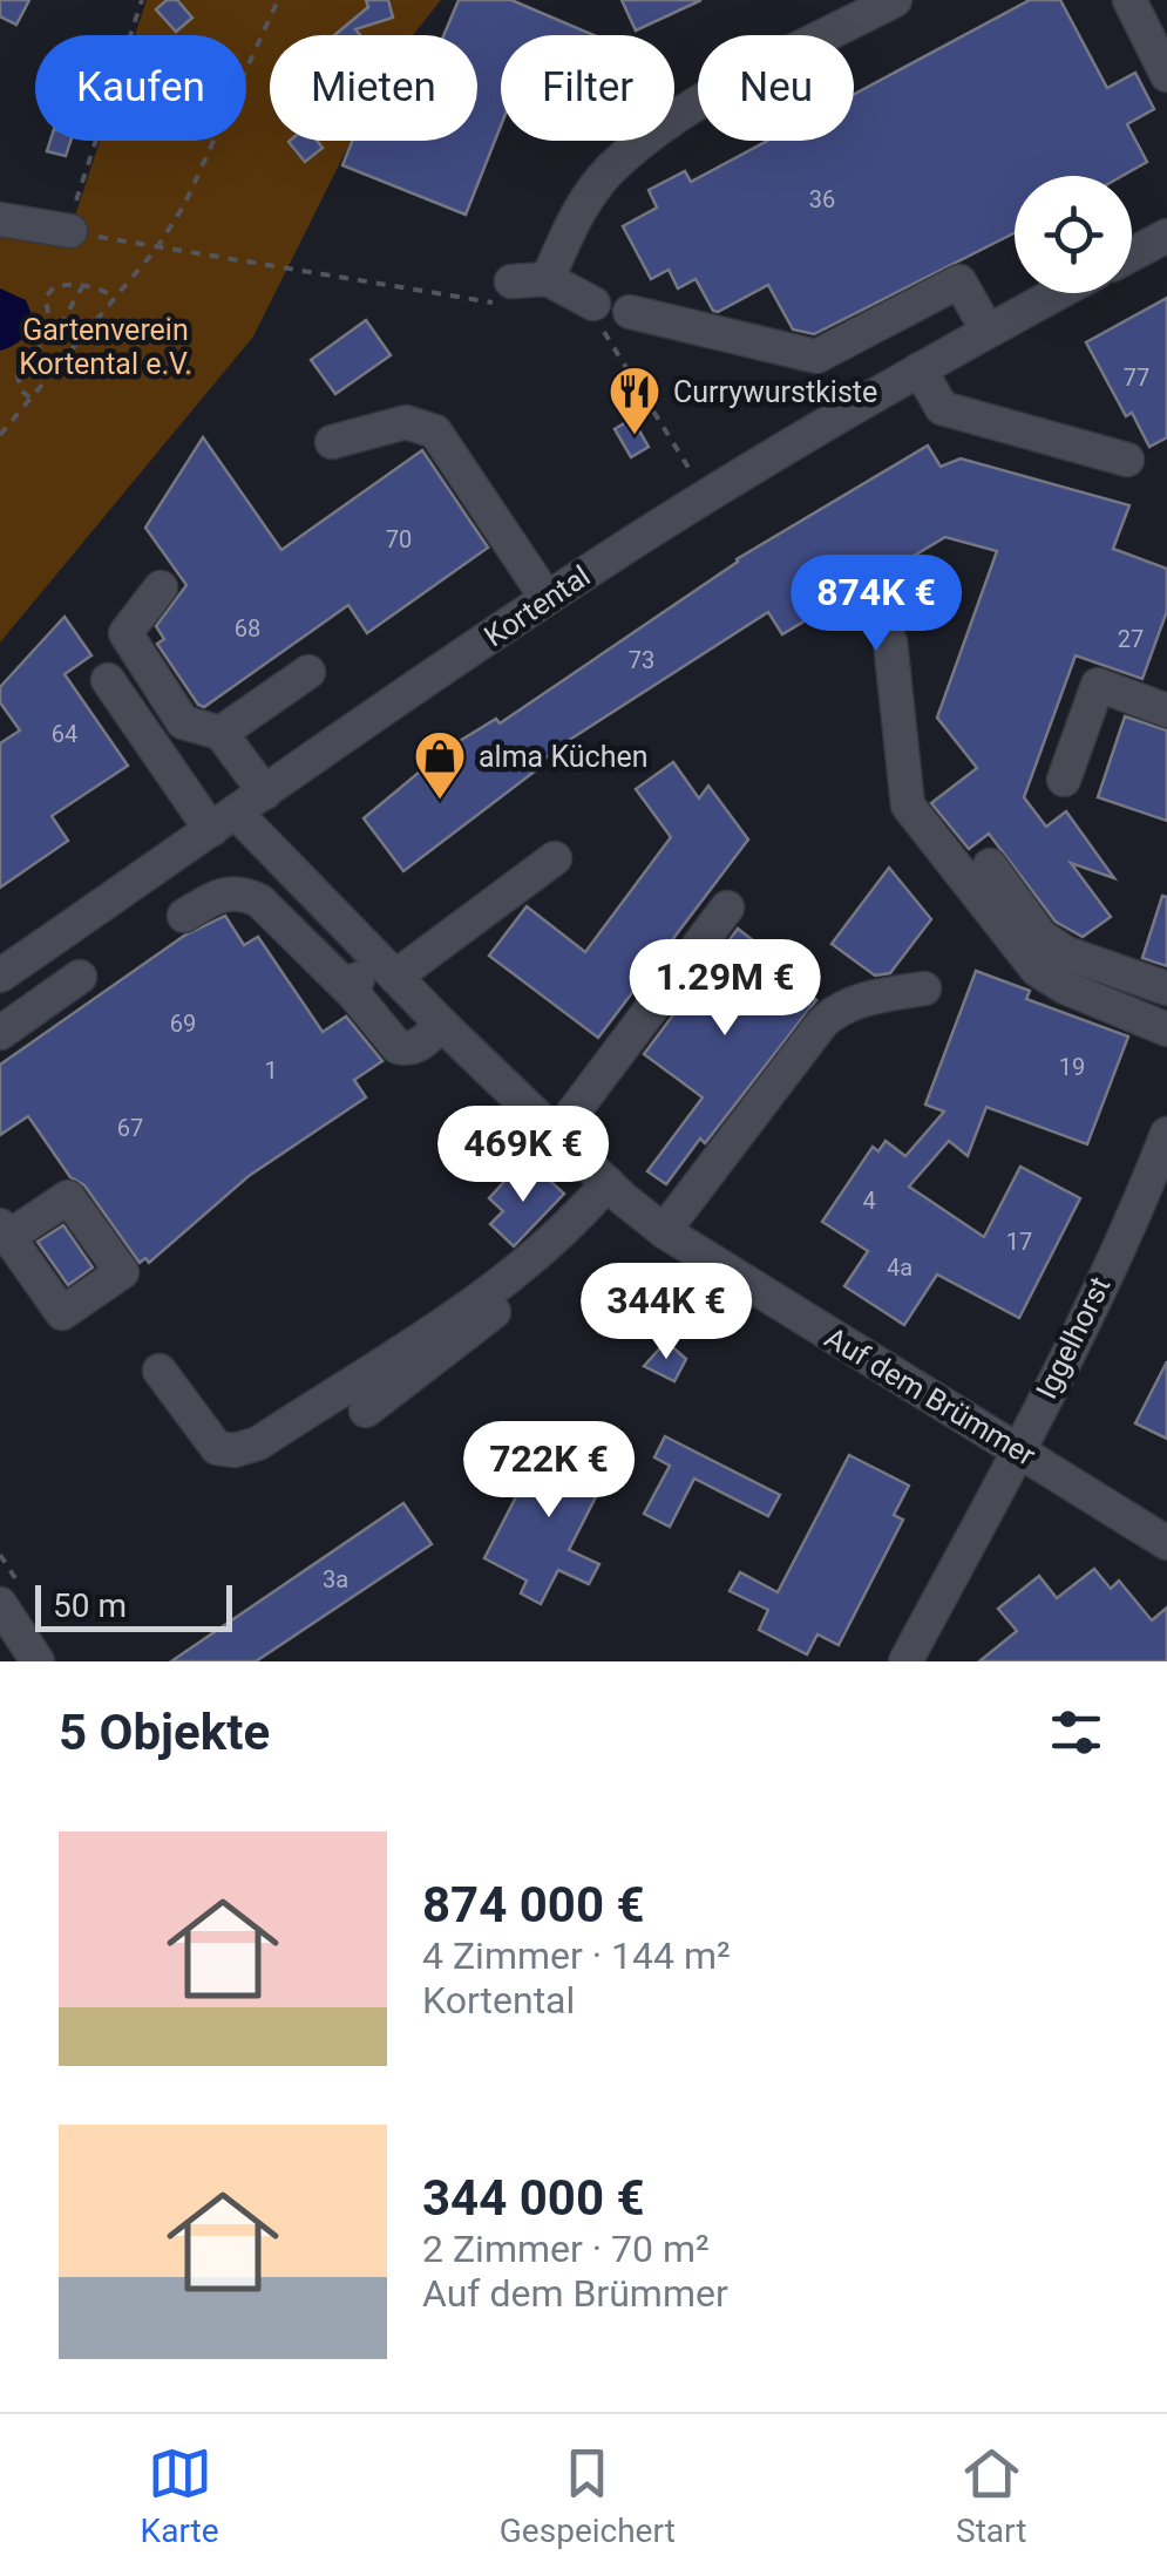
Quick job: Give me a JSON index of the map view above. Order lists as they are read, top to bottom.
{
  "streets": {
    "street": ["Kortental", "Iggelhorst", "Auf dem Brümmer"]
  },
  "crossings": [
    ["Kortental", "Auf dem Brümmer"],
    ["Iggelhorst", "Auf dem Brümmer"]
  ],
  "parks": ["Gartenverein Kortental e.V."],
  "places": {
    "restaurant": ["Currywurstkiste"],
    "shop": ["alma Küchen"]
  },
  "house_numbers": [
    "36",
    "77",
    "70",
    "68",
    "27",
    "73",
    "64",
    "69",
    "19",
    "1",
    "67",
    "4",
    "17",
    "4a",
    "3a"
  ],
  "scale_bar": "50 m",
  "page": {
    "chip": [
      "Kaufen",
      "Mieten",
      "Filter",
      "Neu"
    ],
    "price": [
      "874K €",
      "1.29M €",
      "469K €",
      "344K €",
      "722K €"
    ],
    "scale": "50 m",
    "heading": "5 Objekte",
    "list": [
      {
        "name": "874 000 €",
        "note": "4 Zimmer · 144 m² · Kortental"
      },
      {
        "name": "344 000 €",
        "note": "2 Zimmer · 70 m² · Auf dem Brümmer"
      }
    ],
    "tabs": ["Karte", "Gespeichert", "Start"]
  }
}
